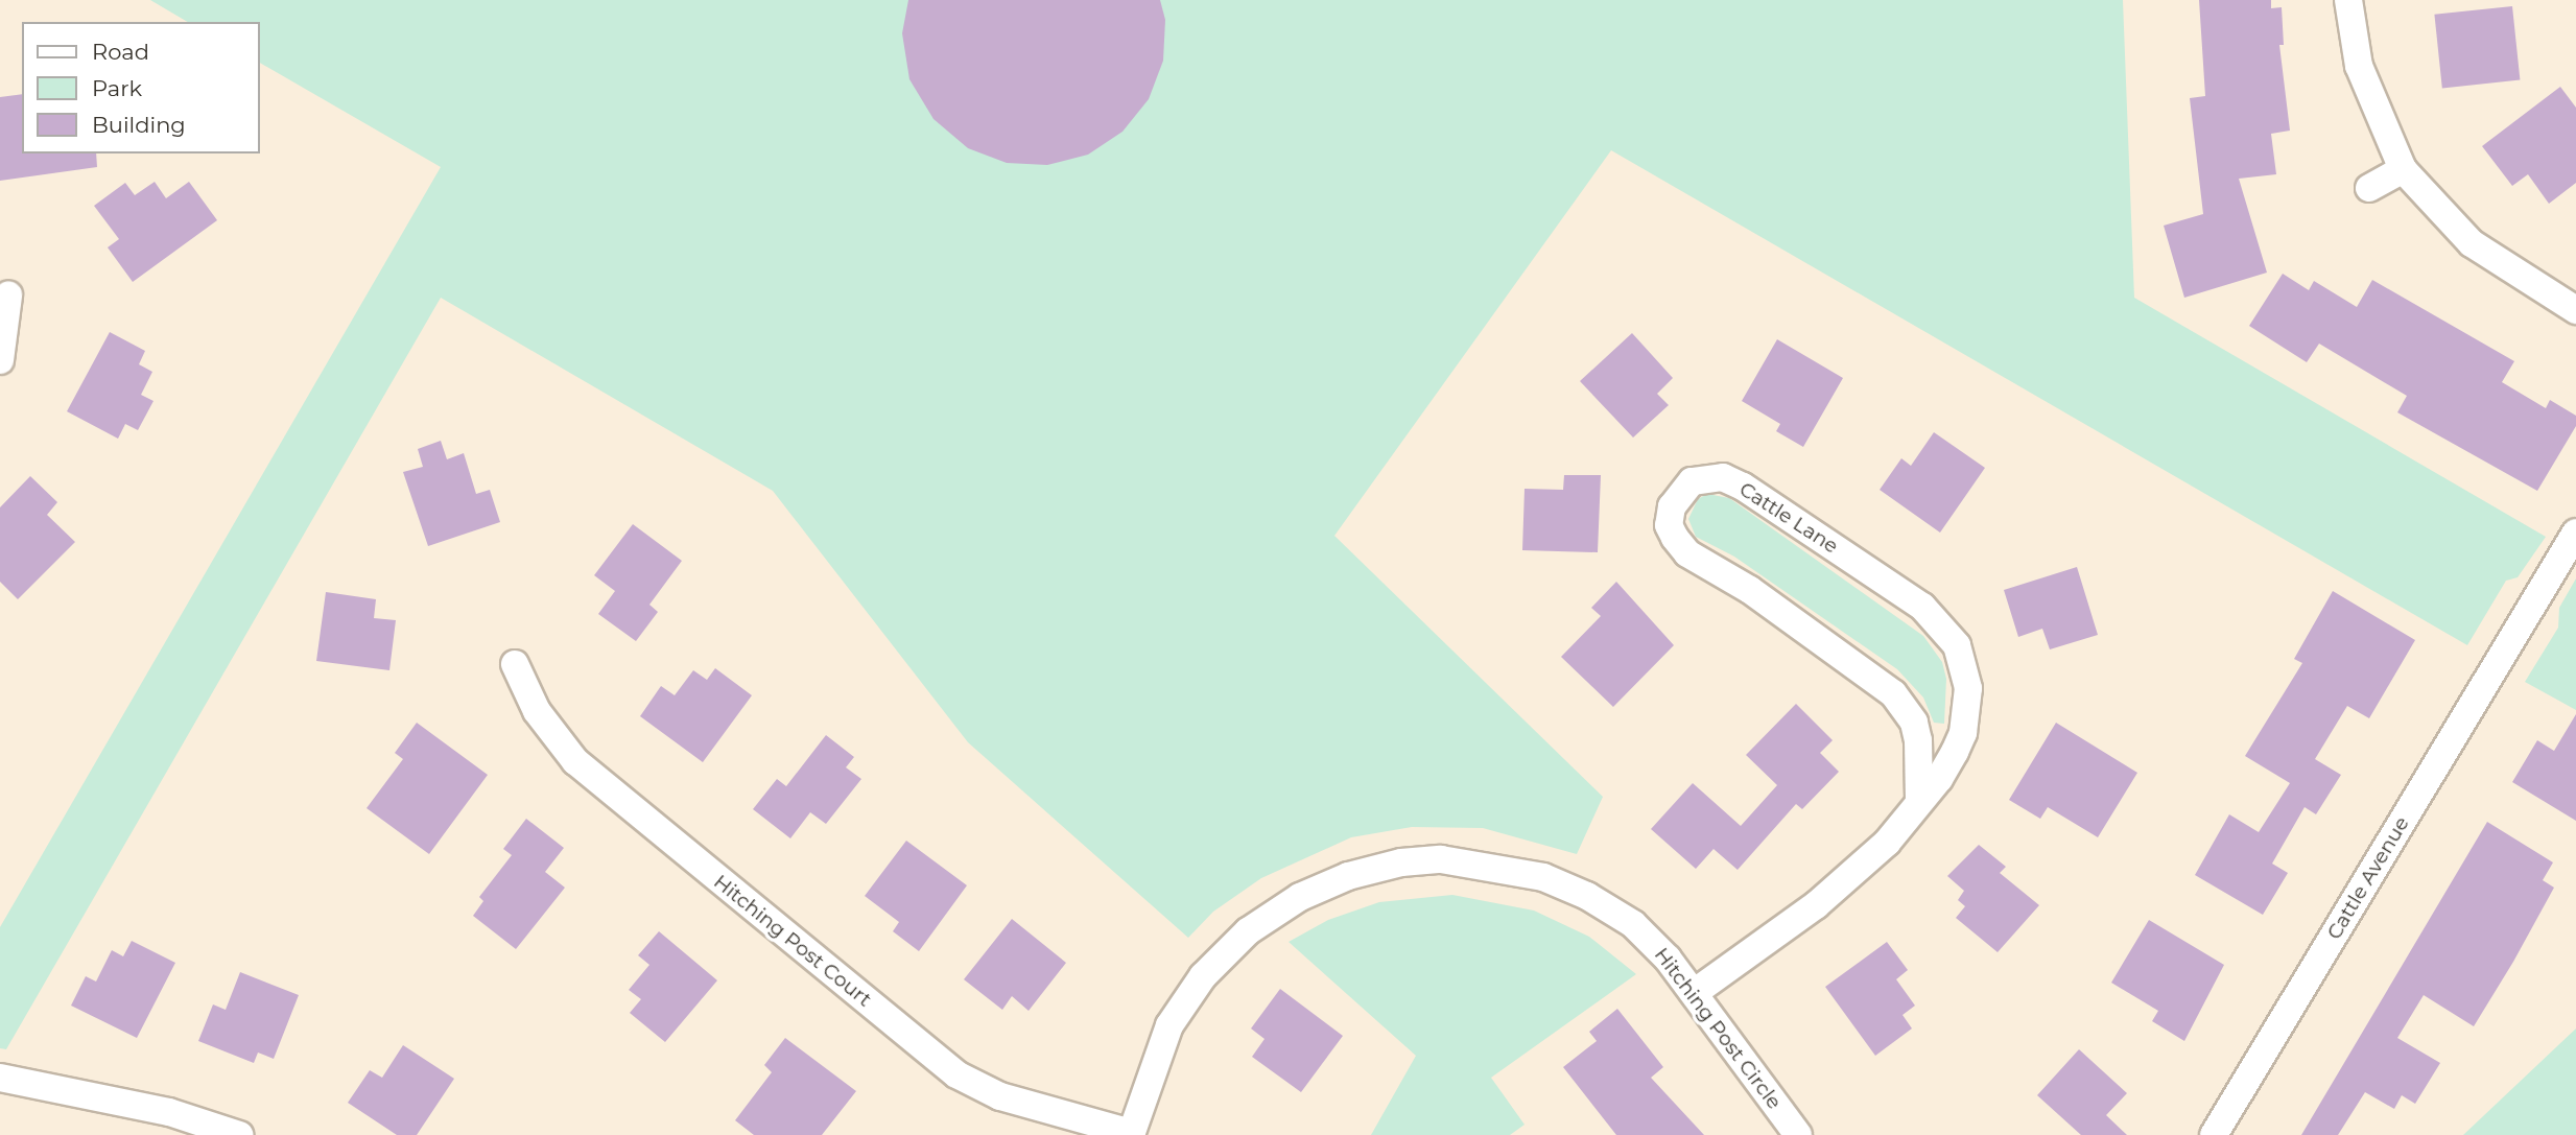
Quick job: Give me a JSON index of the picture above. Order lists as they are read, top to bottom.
{
  "streets": {
    "street": [
      "Cattle Lane",
      "Cattle Avenue",
      "Hitching Post Court",
      "Hitching Post Circle"
    ]
  },
  "crossings": [
    ["Cattle Lane", "Hitching Post Circle"],
    ["Hitching Post Court", "Hitching Post Circle"]
  ],
  "legend": ["Road", "Park", "Building"]
}
